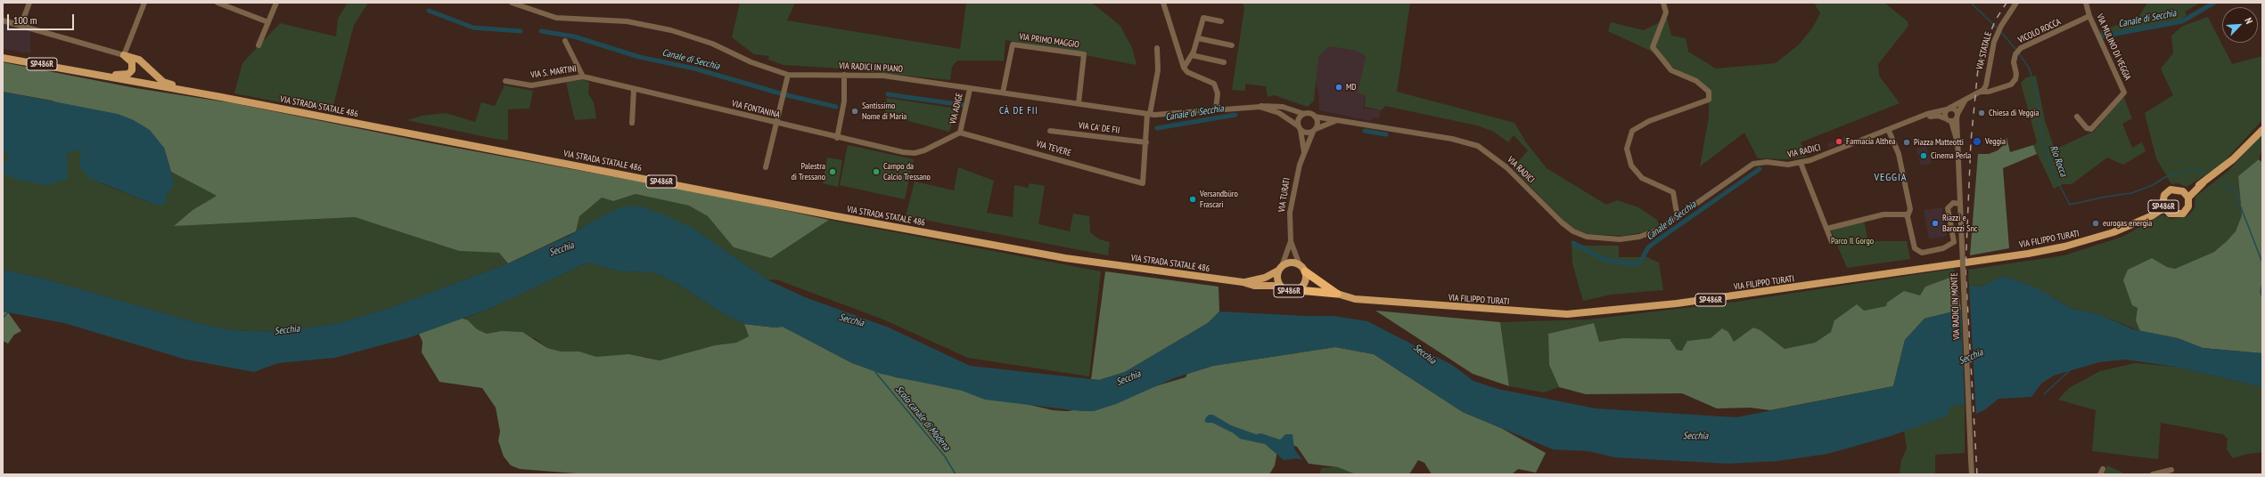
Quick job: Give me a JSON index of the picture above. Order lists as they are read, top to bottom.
{
  "streets": {
    "highway": ["SP486R"],
    "main road": ["VIA STRADA STATALE 486", "VIA FILIPPO TURATI"],
    "street": [
      "VICOLO ROCCA",
      "VIA PRIMO MAGGIO",
      "VIA MULINO DI VEGGIA",
      "VIA STATALE",
      "VIA RADICI IN PIANO",
      "VIA S. MARTINI",
      "VIA ADIGE",
      "VIA FONTANINA",
      "VIA CA' DE FII",
      "VIA TEVERE",
      "VIA RADICI",
      "VIA TURATI",
      "VIA RADICI IN MONTE"
    ]
  },
  "crossings": [
    ["VICOLO ROCCA", "VIA MULINO DI VEGGIA"],
    ["VICOLO ROCCA", "VIA STATALE"],
    ["VIA PRIMO MAGGIO", "VIA RADICI IN PIANO"],
    ["SP486R", "VIA STRADA STATALE 486"],
    ["SP486R", "VIA FILIPPO TURATI"],
    ["VIA RADICI IN PIANO", "VIA ADIGE"],
    ["VIA RADICI IN PIANO", "VIA RADICI"],
    ["VIA RADICI IN PIANO", "VIA TURATI"],
    ["VIA S. MARTINI", "VIA FONTANINA"],
    ["VIA ADIGE", "VIA FONTANINA"],
    ["VIA ADIGE", "VIA TEVERE"],
    ["VIA FONTANINA", "VIA TEVERE"],
    ["VIA CA' DE FII", "VIA TEVERE"],
    ["VIA RADICI", "VIA TURATI"]
  ],
  "districts": ["CÀ DE FII", "VEGGIA"],
  "water": [
    "Canale di Secchia",
    "Rio Rocca",
    "Secchia",
    "Scolo canale di Modena"
  ],
  "parks": ["Parco Il Gorgo"],
  "places": [
    "MD",
    "Santissimo Nome di Maria",
    "Chiesa di Veggia",
    "Farmacia Althea",
    "Veggia",
    "Piazza Matteotti",
    "Cinema Perla",
    "Palestra di Tressano",
    "Campo da Calcio Tressano",
    "Versandbüro Frascari",
    "Riazzi e Barozzi Snc",
    "eurogas energia"
  ],
  "scale_bar": "100 m",
  "north": "top right"
}
